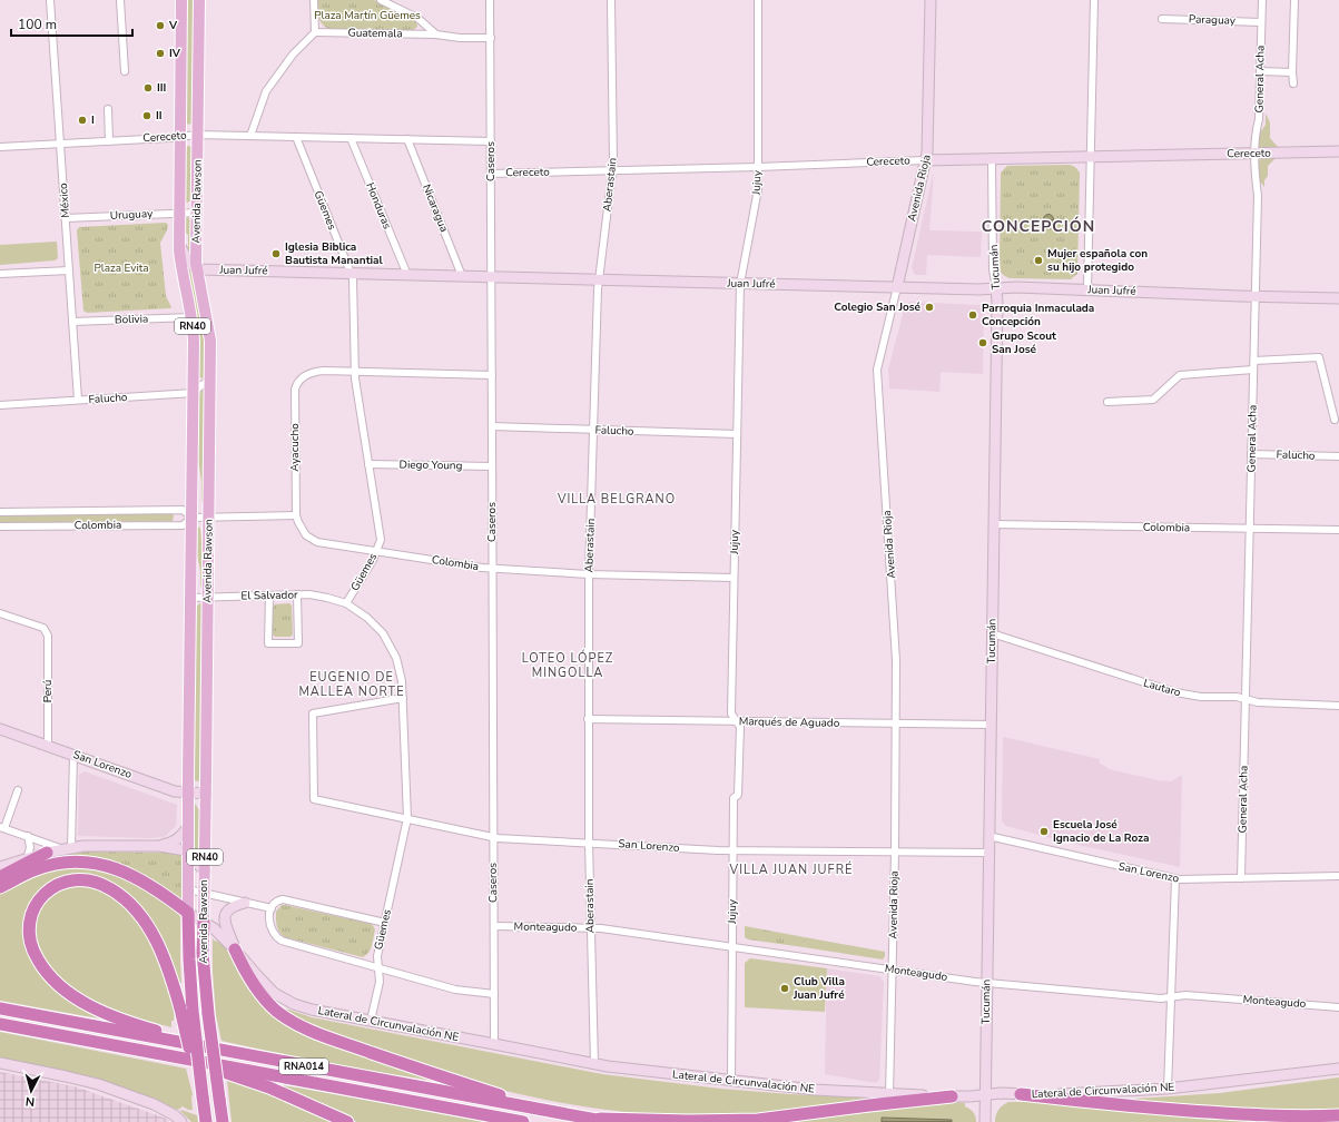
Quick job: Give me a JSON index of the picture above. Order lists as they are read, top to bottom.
{
  "streets": {
    "highway": ["Avenida Rawson", "RN40", "RNA014"],
    "street": [
      "Paraguay",
      "Guatemala",
      "General Acha",
      "Cereceto",
      "Caseros",
      "Jujuy",
      "Aberastain",
      "Avenida Rioja",
      "México",
      "Honduras",
      "Nicaragua",
      "Güemes",
      "Uruguay",
      "Tucumán",
      "Juan Jufré",
      "Bolivia",
      "Falucho",
      "Ayacucho",
      "Diego Young",
      "Colombia",
      "El Salvador",
      "Lautaro",
      "Perú",
      "Marqués de Aguado",
      "San Lorenzo",
      "Monteagudo",
      "Lateral de Circunvalación NE"
    ]
  },
  "crossings": [
    ["Paraguay", "General Acha"],
    ["Guatemala", "Caseros"],
    ["General Acha", "Cereceto"],
    ["General Acha", "Juan Jufré"],
    ["General Acha", "Falucho"],
    ["General Acha", "Colombia"],
    ["General Acha", "Lautaro"],
    ["General Acha", "San Lorenzo"],
    ["Cereceto", "Caseros"],
    ["Cereceto", "Jujuy"],
    ["Cereceto", "Aberastain"],
    ["Cereceto", "Avenida Rioja"],
    ["Cereceto", "México"],
    ["Cereceto", "Avenida Rawson"],
    ["Cereceto", "Honduras"],
    ["Cereceto", "Nicaragua"],
    ["Cereceto", "Güemes"],
    ["Cereceto", "Tucumán"],
    ["Caseros", "Juan Jufré"],
    ["Caseros", "Falucho"],
    ["Caseros", "Diego Young"],
    ["Caseros", "Colombia"],
    ["Caseros", "San Lorenzo"],
    ["Caseros", "Monteagudo"],
    ["Caseros", "Lateral de Circunvalación NE"],
    ["Jujuy", "Juan Jufré"],
    ["Jujuy", "Falucho"],
    ["Jujuy", "Colombia"],
    ["Jujuy", "Marqués de Aguado"],
    ["Jujuy", "San Lorenzo"],
    ["Jujuy", "Monteagudo"],
    ["Jujuy", "Lateral de Circunvalación NE"],
    ["Aberastain", "Juan Jufré"],
    ["Aberastain", "Falucho"],
    ["Aberastain", "Colombia"],
    ["Aberastain", "Marqués de Aguado"],
    ["Aberastain", "San Lorenzo"],
    ["Aberastain", "Monteagudo"],
    ["Aberastain", "Lateral de Circunvalación NE"],
    ["Avenida Rioja", "Juan Jufré"],
    ["Avenida Rioja", "Marqués de Aguado"],
    ["Avenida Rioja", "San Lorenzo"],
    ["Avenida Rioja", "Monteagudo"],
    ["Avenida Rioja", "Lateral de Circunvalación NE"],
    ["México", "Uruguay"],
    ["México", "Bolivia"],
    ["México", "Falucho"],
    ["Avenida Rawson", "Uruguay"],
    ["Avenida Rawson", "Juan Jufré"],
    ["Avenida Rawson", "Bolivia"],
    ["Avenida Rawson", "Falucho"],
    ["Avenida Rawson", "Colombia"],
    ["Avenida Rawson", "El Salvador"],
    ["Avenida Rawson", "San Lorenzo"],
    ["Avenida Rawson", "Lateral de Circunvalación NE"],
    ["Honduras", "Juan Jufré"],
    ["Nicaragua", "Juan Jufré"],
    ["Güemes", "Juan Jufré"],
    ["Güemes", "Ayacucho"],
    ["Güemes", "Diego Young"],
    ["Güemes", "Colombia"],
    ["Güemes", "El Salvador"],
    ["Güemes", "San Lorenzo"],
    ["Güemes", "Lateral de Circunvalación NE"],
    ["Tucumán", "Juan Jufré"],
    ["Tucumán", "Colombia"],
    ["Tucumán", "Lautaro"],
    ["Tucumán", "Marqués de Aguado"],
    ["Tucumán", "San Lorenzo"],
    ["Tucumán", "Monteagudo"],
    ["Tucumán", "Lateral de Circunvalación NE"],
    ["Ayacucho", "Colombia"],
    ["Perú", "San Lorenzo"]
  ],
  "districts": [
    "CONCEPCIÓN",
    "VILLA BELGRANO",
    "LOTEO LÓPEZ MINGOLLA",
    "EUGENIO DE MALLEA NORTE",
    "VILLA JUAN JUFRÉ"
  ],
  "parks": ["Plaza Martín Güemes", "Plaza Evita"],
  "places": [
    "V",
    "IV",
    "III",
    "II",
    "I",
    "Iglesia Biblica Bautista Manantial",
    "Mujer española con su hijo protegido",
    "Colegio San José",
    "Parroquia Inmaculada Concepción",
    "Grupo Scout San José",
    "Escuela José Ignacio de La Roza",
    "Club Villa Juan Jufré"
  ],
  "scale_bar": "100 m",
  "north": "bottom"
}
